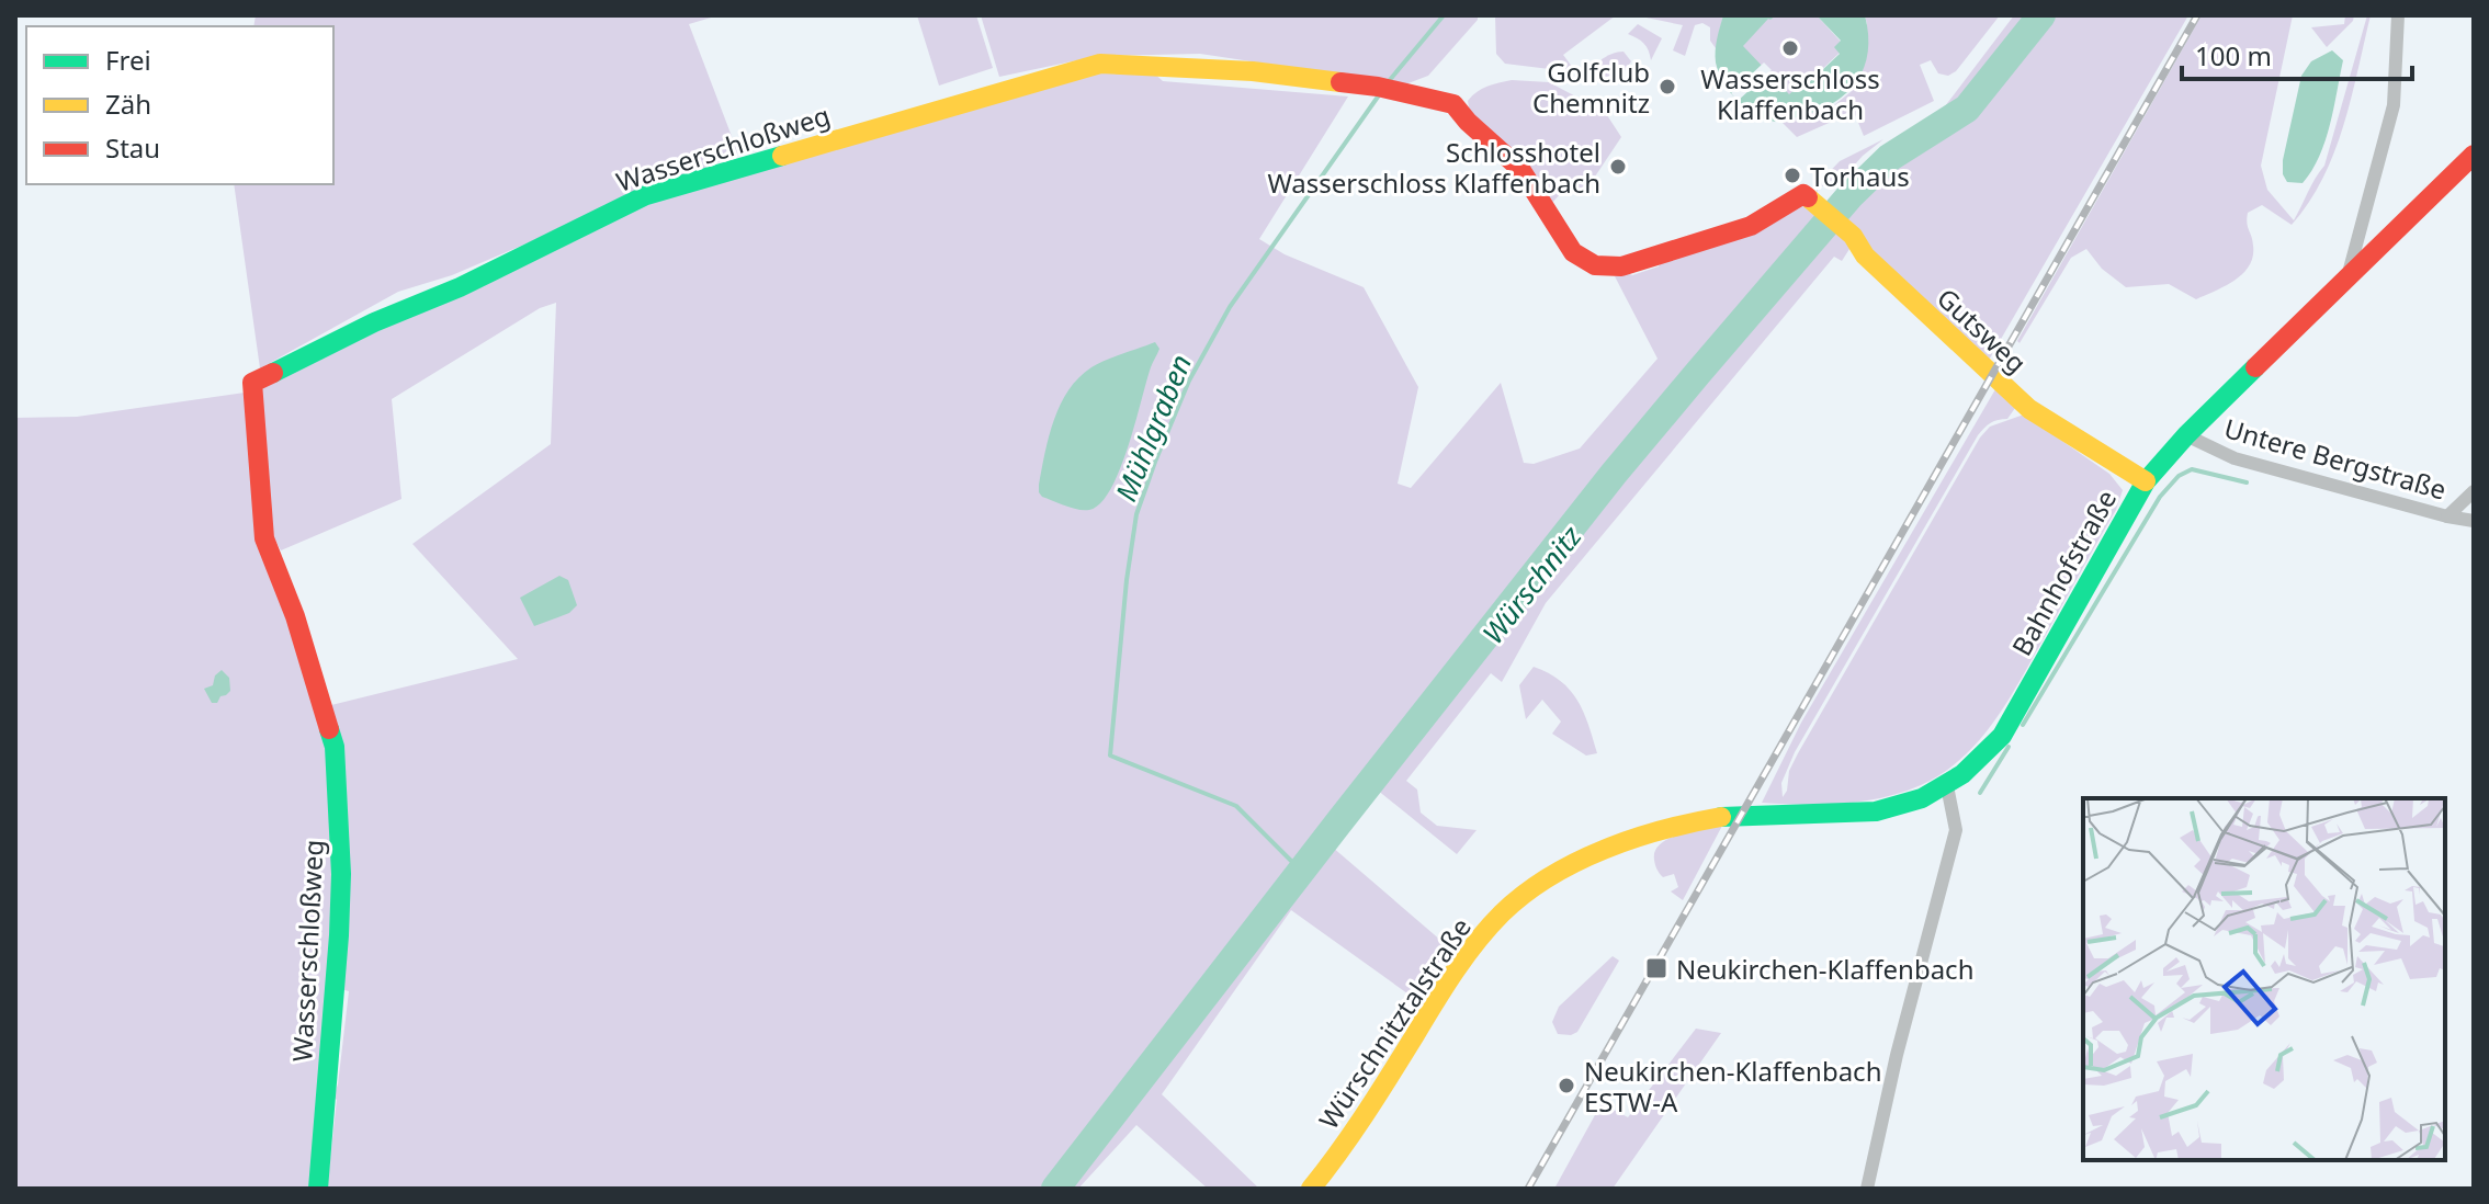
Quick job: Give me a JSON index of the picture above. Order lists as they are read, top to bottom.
{
  "streets": {
    "street": [
      "Wasserschloßweg",
      "Gutsweg",
      "Untere Bergstraße",
      "Bahnhofstraße",
      "Würschnitztalstraße"
    ]
  },
  "crossings": [
    ["Wasserschloßweg", "Gutsweg"],
    ["Gutsweg", "Bahnhofstraße"],
    ["Untere Bergstraße", "Bahnhofstraße"],
    ["Bahnhofstraße", "Würschnitztalstraße"]
  ],
  "water": ["Mühlgraben", "Würschnitz"],
  "places": {
    "other": [
      "Wasserschloss Klaffenbach",
      "Golfclub Chemnitz",
      "Schlosshotel Wasserschloss Klaffenbach",
      "Torhaus",
      "Neukirchen-Klaffenbach ESTW-A"
    ],
    "transit": ["Neukirchen-Klaffenbach"]
  },
  "legend": ["Frei", "Zäh", "Stau"],
  "scale_bar": "100 m"
}
